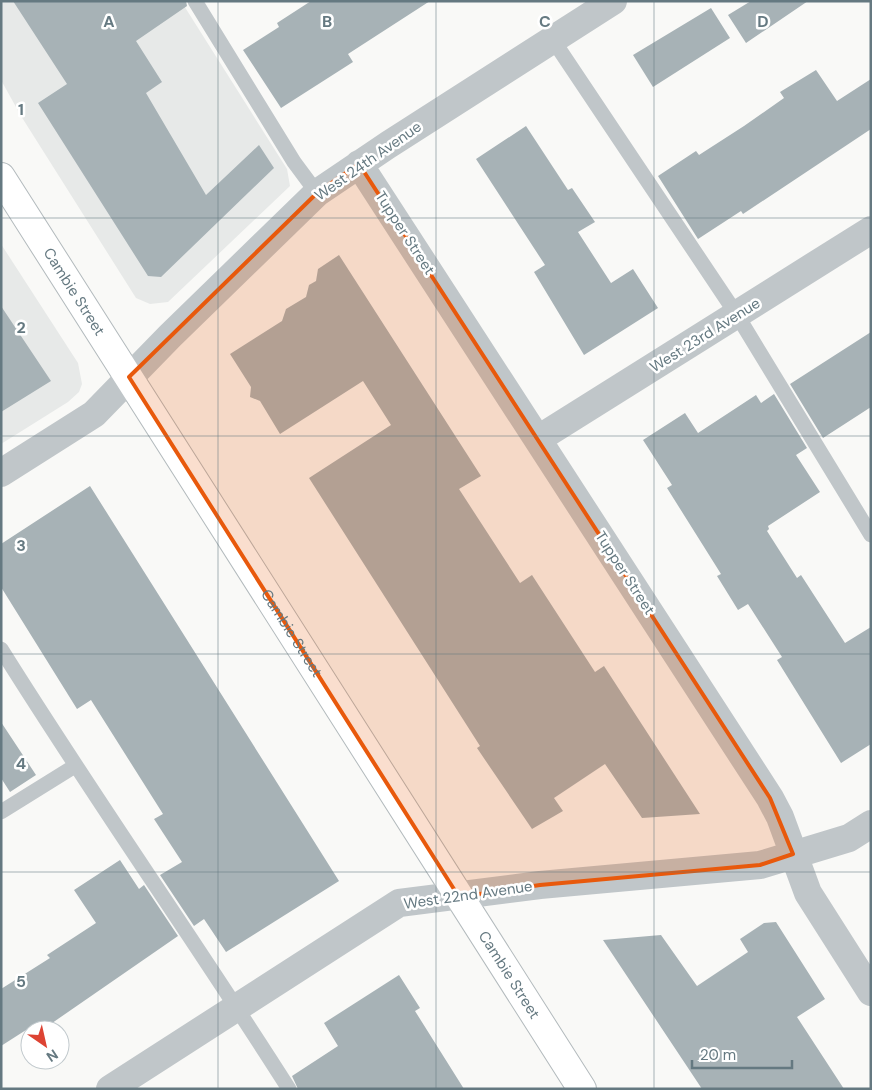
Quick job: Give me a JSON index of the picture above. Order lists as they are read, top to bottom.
{
  "streets": {
    "main road": ["Cambie Street"],
    "street": [
      "West 24th Avenue",
      "Tupper Street",
      "West 23rd Avenue",
      "West 22nd Avenue"
    ]
  },
  "crossings": [
    ["West 24th Avenue", "Tupper Street"],
    ["West 24th Avenue", "Cambie Street"],
    ["Tupper Street", "West 23rd Avenue"],
    ["Tupper Street", "West 22nd Avenue"],
    ["Cambie Street", "West 22nd Avenue"]
  ],
  "scale_bar": "20 m",
  "north": "bottom right",
  "grid": {
    "columns": [
      "A",
      "B",
      "C",
      "D"
    ],
    "rows": [
      "1",
      "2",
      "3",
      "4",
      "5"
    ]
  }
}
